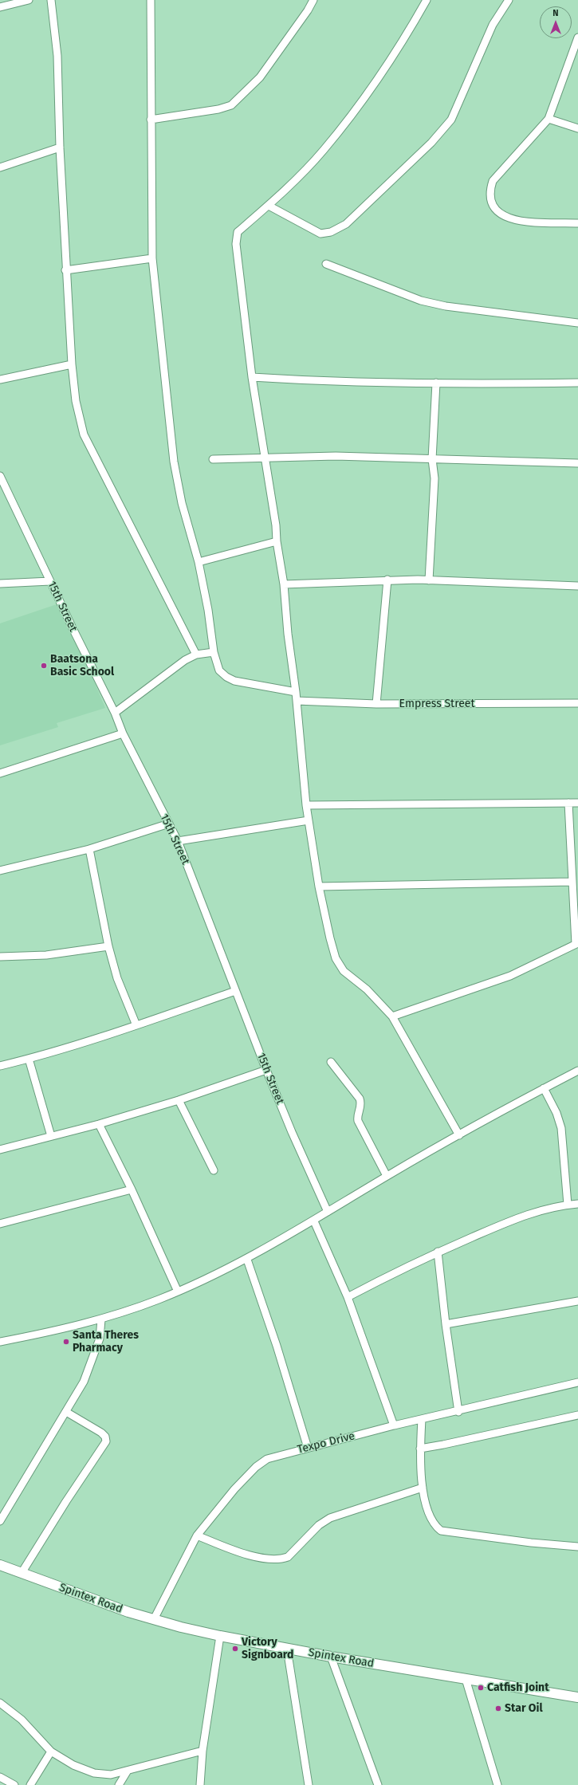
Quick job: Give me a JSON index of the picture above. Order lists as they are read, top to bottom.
{
  "streets": {
    "main road": ["Spintex Road"],
    "street": ["15th Street", "Empress Street", "Texpo Drive"]
  },
  "crossings": [
    ["Texpo Drive", "Spintex Road"]
  ],
  "places": [
    "Baatsona Basic School",
    "Santa Theres Pharmacy",
    "Victory Signboard",
    "Catfish Joint",
    "Star Oil"
  ],
  "north": "top"
}
